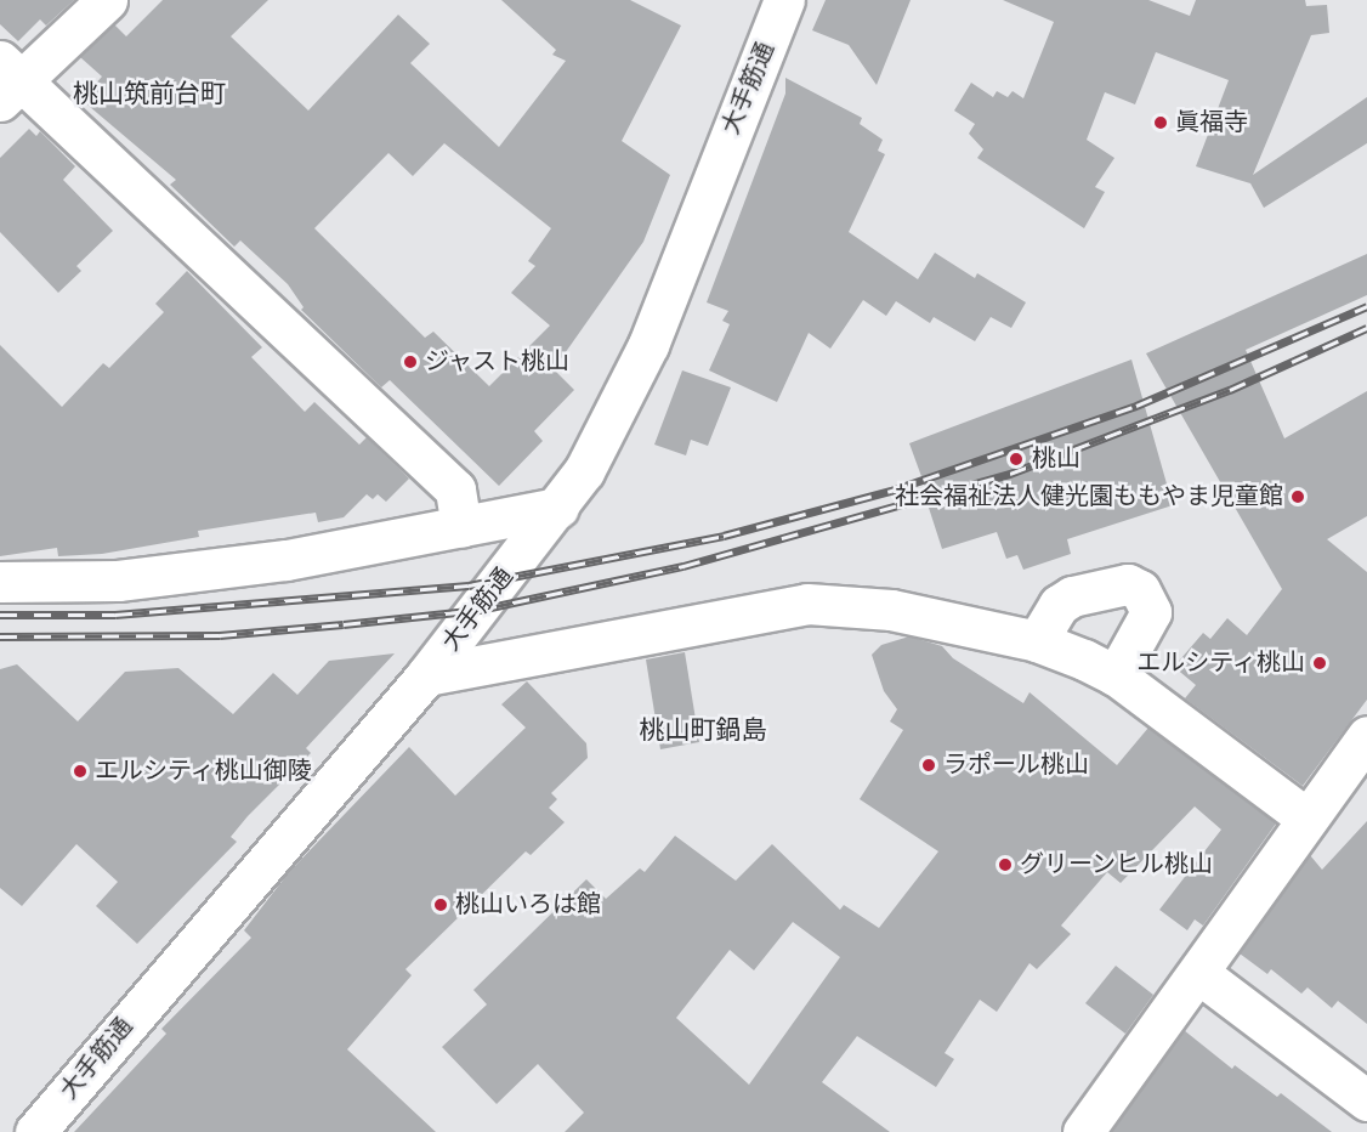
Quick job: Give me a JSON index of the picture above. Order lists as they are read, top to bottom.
{
  "streets": {
    "street": ["大手筋通"]
  },
  "districts": ["桃山筑前台町", "桃山町鍋島"],
  "places": [
    "眞福寺",
    "ジャスト桃山",
    "桃山",
    "社会福祉法人健光園ももやま児童館",
    "エルシティ桃山",
    "ラポール桃山",
    "エルシティ桃山御陵",
    "グリーンヒル桃山",
    "桃山いろは館"
  ]
}
